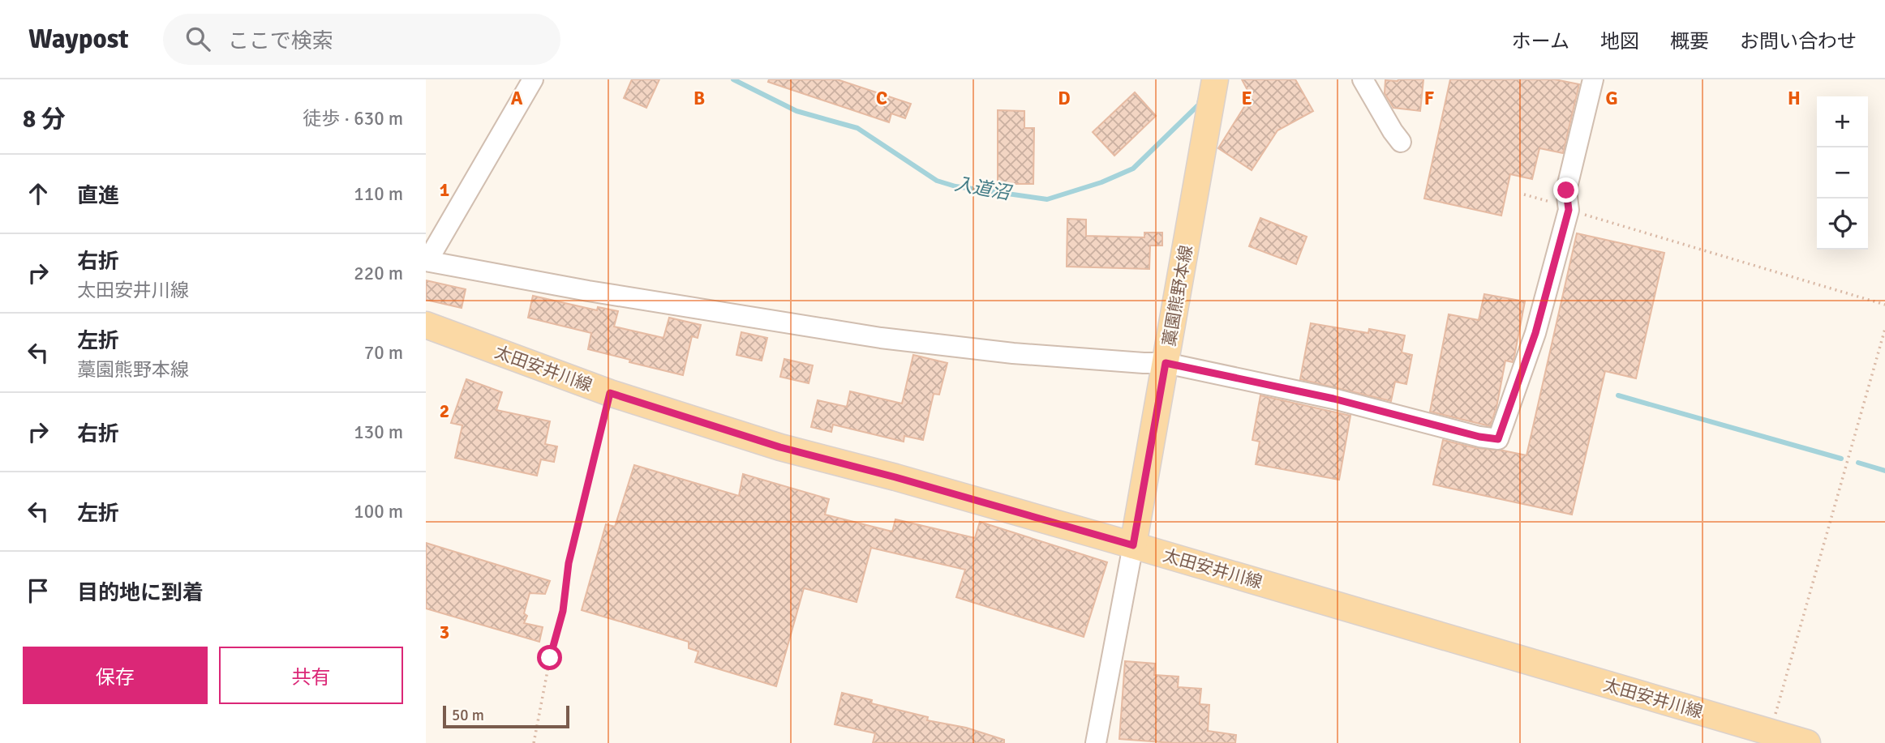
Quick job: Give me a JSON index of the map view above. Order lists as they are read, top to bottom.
{
  "streets": {
    "main road": ["藁園熊野本線", "太田安井川線"]
  },
  "crossings": [
    ["藁園熊野本線", "太田安井川線"]
  ],
  "water": ["入道沼"],
  "scale_bar": "50 m",
  "page": {
    "header": "Waypost",
    "search": "ここで検索",
    "nav": [
      "ホーム",
      "地図",
      "概要",
      "お問い合わせ"
    ],
    "heading": ["8 分", "徒歩 · 630 m"],
    "map_buttons": ["+", "−"],
    "list": [
      ["直進", "110 m"],
      ["右折", "太田安井川線", "220 m"],
      ["左折", "藁園熊野本線", "70 m"],
      ["右折", "130 m"],
      ["左折", "100 m"],
      "目的地に到着"
    ],
    "buttons": ["保存", "共有"],
    "scale": "50 m"
  },
  "grid": {
    "columns": [
      "A",
      "B",
      "C",
      "D",
      "E",
      "F",
      "G",
      "H"
    ],
    "rows": ["1", "2", "3"]
  }
}
